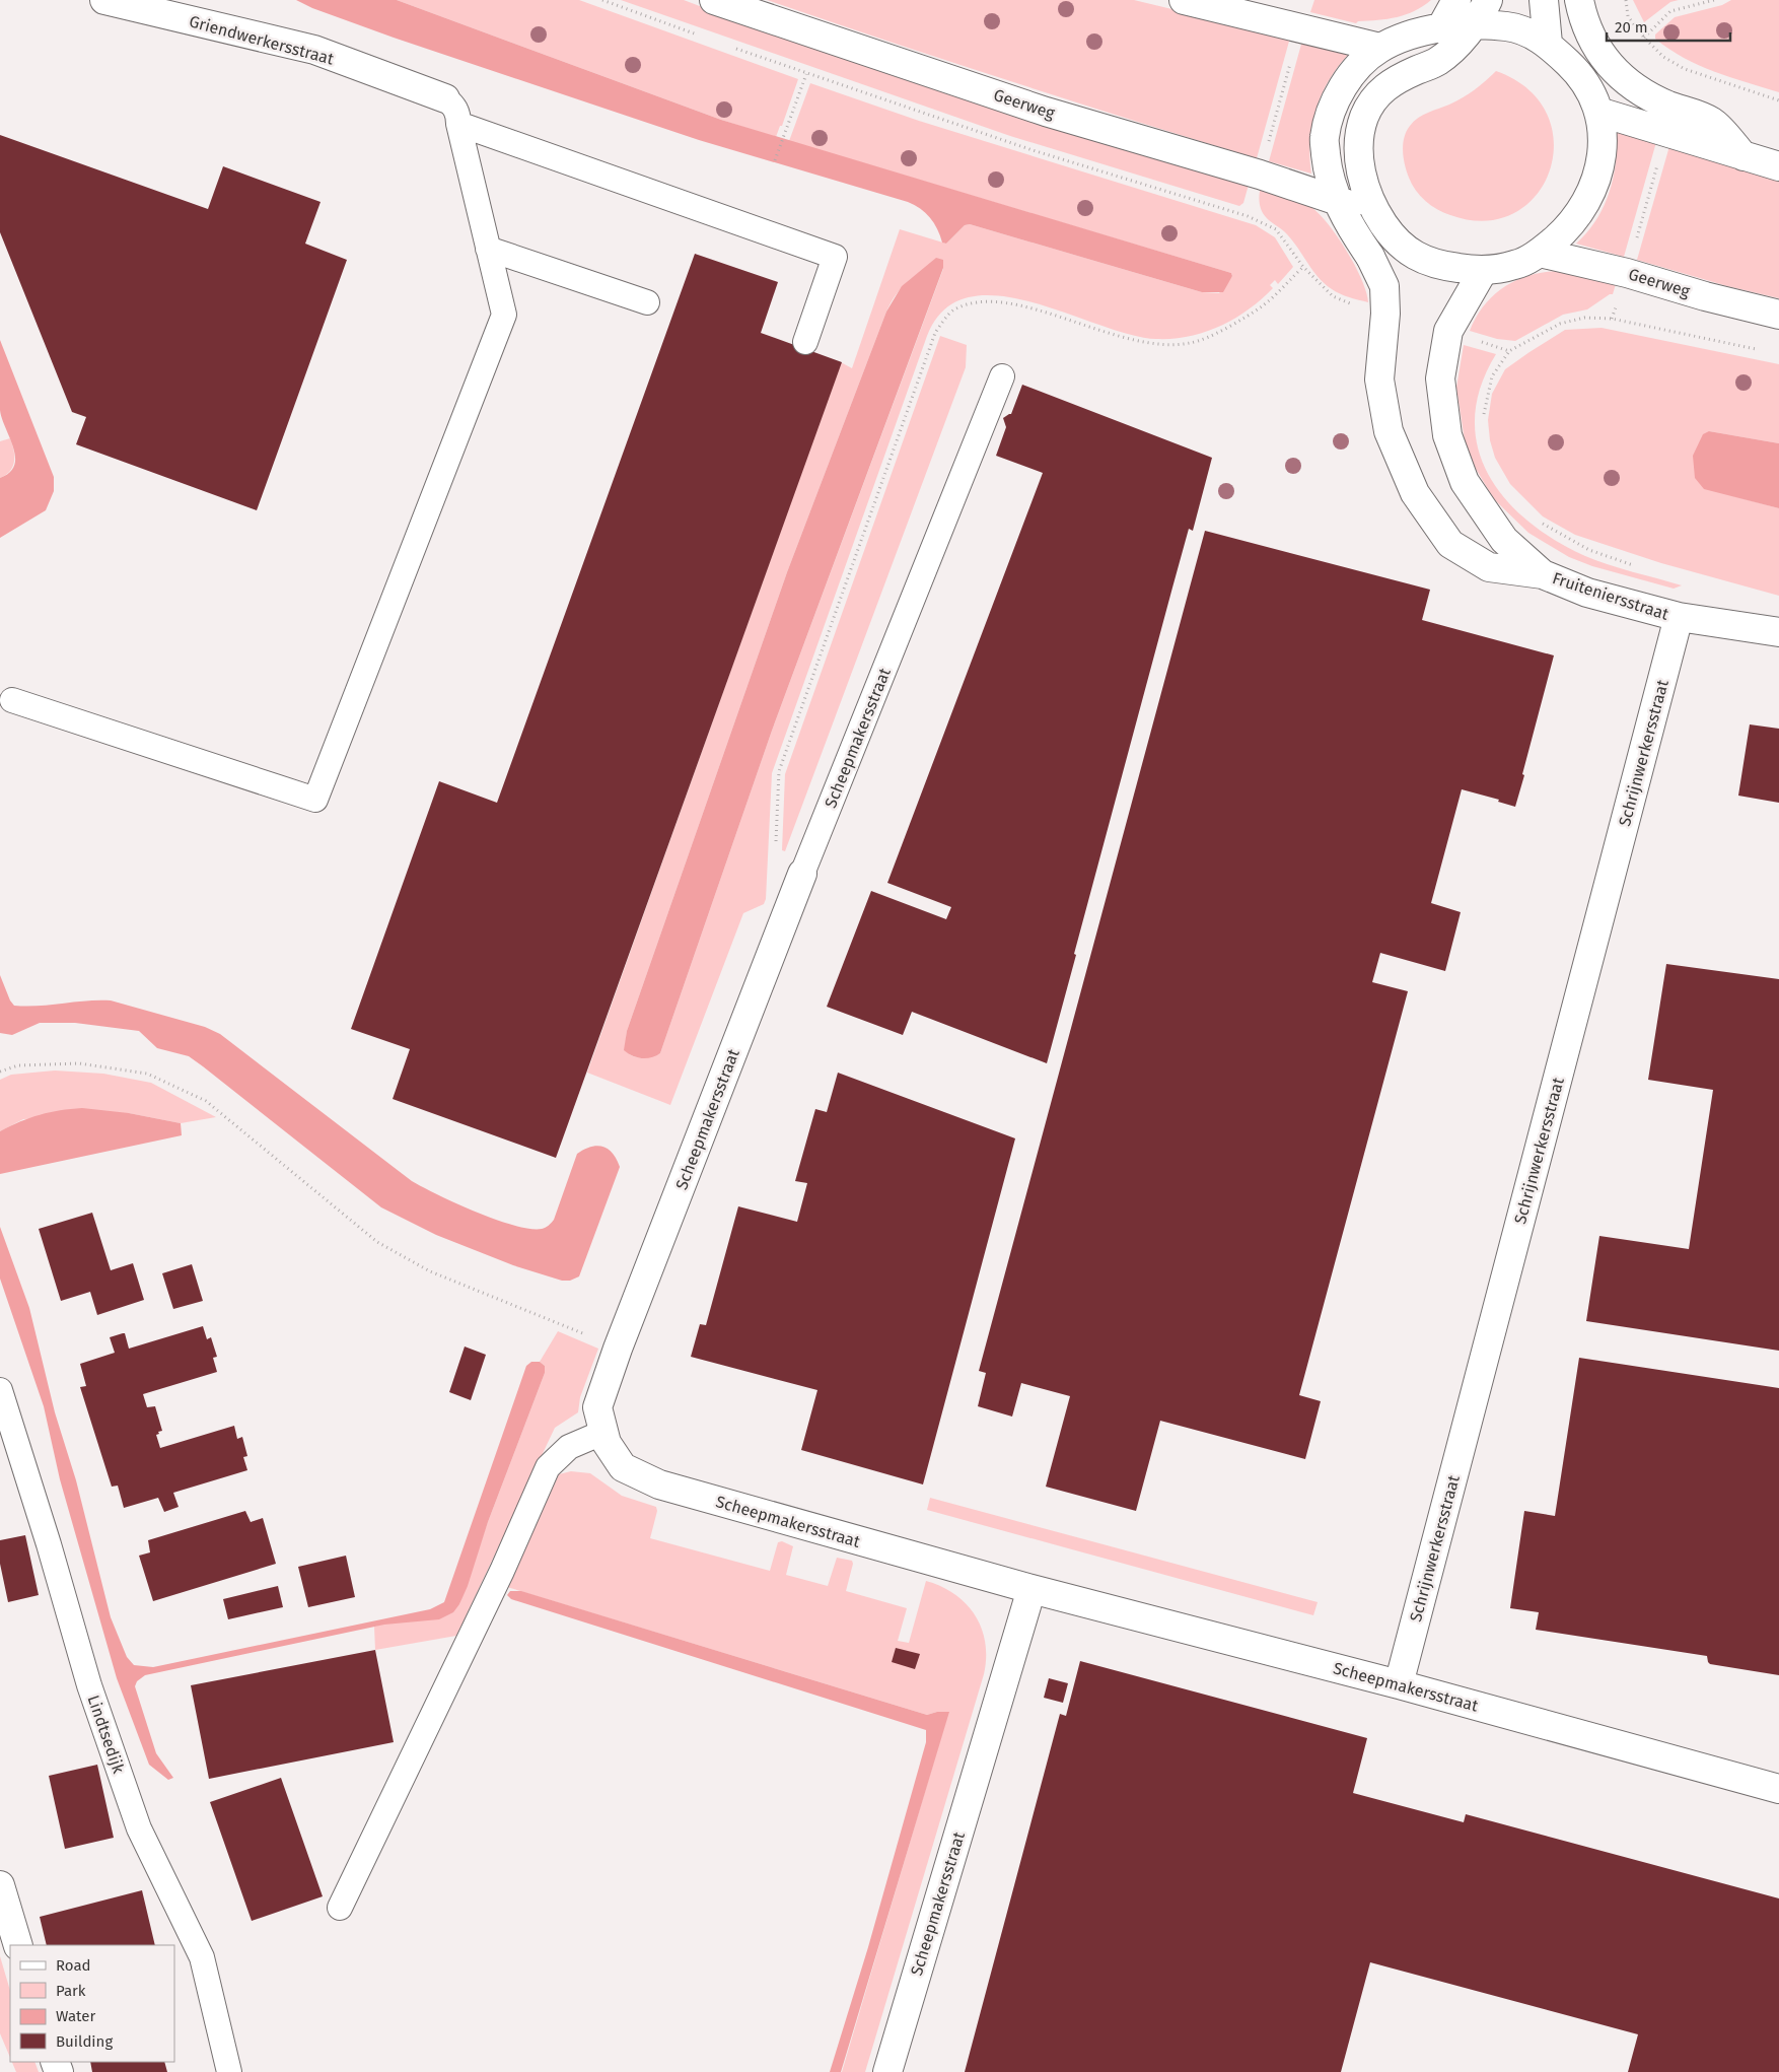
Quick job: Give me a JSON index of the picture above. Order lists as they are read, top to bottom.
{
  "streets": {
    "street": [
      "Griendwerkersstraat",
      "Geerweg",
      "Fruiteniersstraat",
      "Scheepmakersstraat",
      "Schrijnwerkersstraat"
    ],
    "lane": ["Lindtsedijk"]
  },
  "crossings": [
    ["Geerweg", "Fruiteniersstraat"],
    ["Fruiteniersstraat", "Schrijnwerkersstraat"],
    ["Scheepmakersstraat", "Schrijnwerkersstraat"]
  ],
  "legend": [
    "Road",
    "Park",
    "Water",
    "Building"
  ],
  "scale_bar": "20 m"
}
